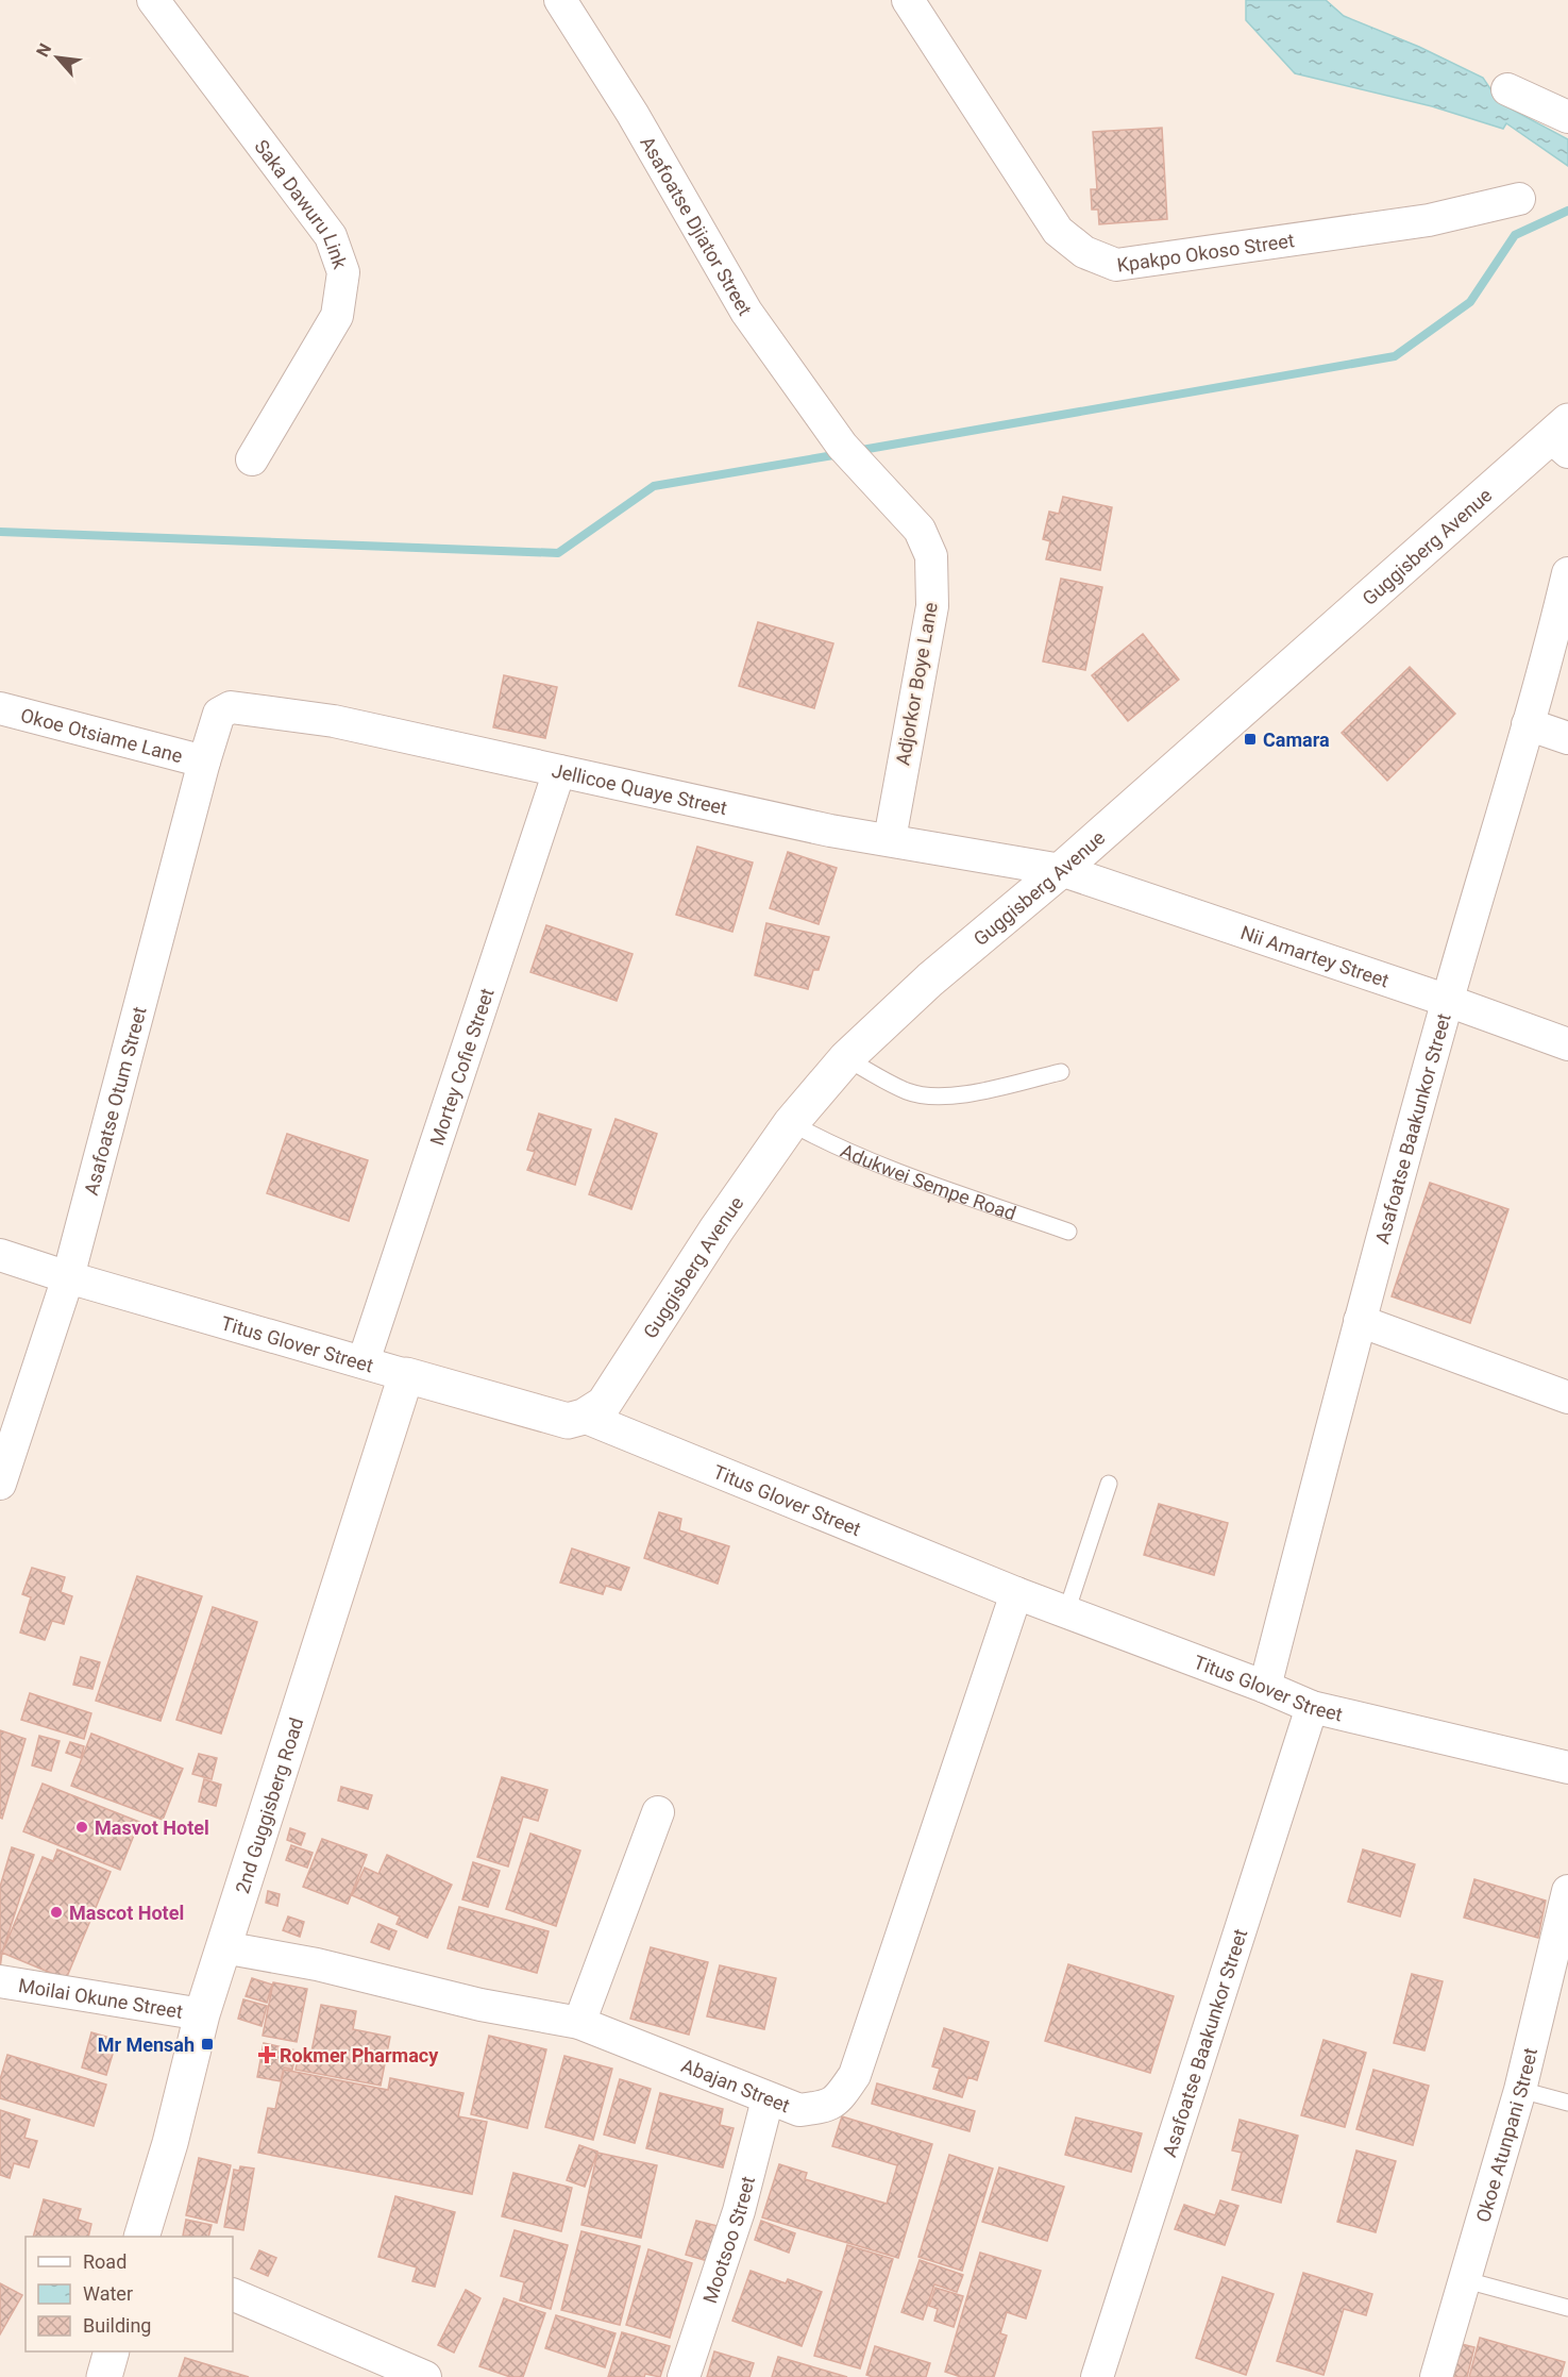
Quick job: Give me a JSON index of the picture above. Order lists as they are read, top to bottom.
{
  "streets": {
    "main road": ["Guggisberg Avenue", "Titus Glover Street", "2nd Guggisberg Road"],
    "street": [
      "Saka Dawuru Link",
      "Asafoatse Djiator Street",
      "Kpakpo Okoso Street",
      "Adjorkor Boye Lane",
      "Okoe Otsiame Lane",
      "Jellicoe Quaye Street",
      "Nii Amartey Street",
      "Mortey Cofie Street",
      "Asafoatse Otum Street",
      "Asafoatse Baakunkor Street",
      "Moilai Okune Street",
      "Abajan Street",
      "Okoe Atunpani Street",
      "Mootsoo Street"
    ],
    "lane": ["Adukwei Sempe Road"]
  },
  "crossings": [
    ["Asafoatse Djiator Street", "Adjorkor Boye Lane"],
    ["Guggisberg Avenue", "Jellicoe Quaye Street"],
    ["Guggisberg Avenue", "Nii Amartey Street"],
    ["Guggisberg Avenue", "Adukwei Sempe Road"],
    ["Guggisberg Avenue", "Titus Glover Street"],
    ["Adjorkor Boye Lane", "Jellicoe Quaye Street"],
    ["Okoe Otsiame Lane", "Asafoatse Otum Street"],
    ["Jellicoe Quaye Street", "Nii Amartey Street"],
    ["Jellicoe Quaye Street", "Mortey Cofie Street"],
    ["Jellicoe Quaye Street", "Asafoatse Otum Street"],
    ["Nii Amartey Street", "Asafoatse Baakunkor Street"],
    ["Mortey Cofie Street", "Titus Glover Street"],
    ["Asafoatse Otum Street", "Titus Glover Street"],
    ["Asafoatse Baakunkor Street", "Titus Glover Street"],
    ["Titus Glover Street", "2nd Guggisberg Road"],
    ["Titus Glover Street", "Abajan Street"],
    ["2nd Guggisberg Road", "Moilai Okune Street"],
    ["2nd Guggisberg Road", "Abajan Street"],
    ["Abajan Street", "Mootsoo Street"]
  ],
  "places": {
    "transit": ["Camara", "Mr Mensah"],
    "other": ["Masvot Hotel", "Mascot Hotel"],
    "health": ["Rokmer Pharmacy"]
  },
  "legend": ["Road", "Water", "Building"],
  "north": "top left"
}
